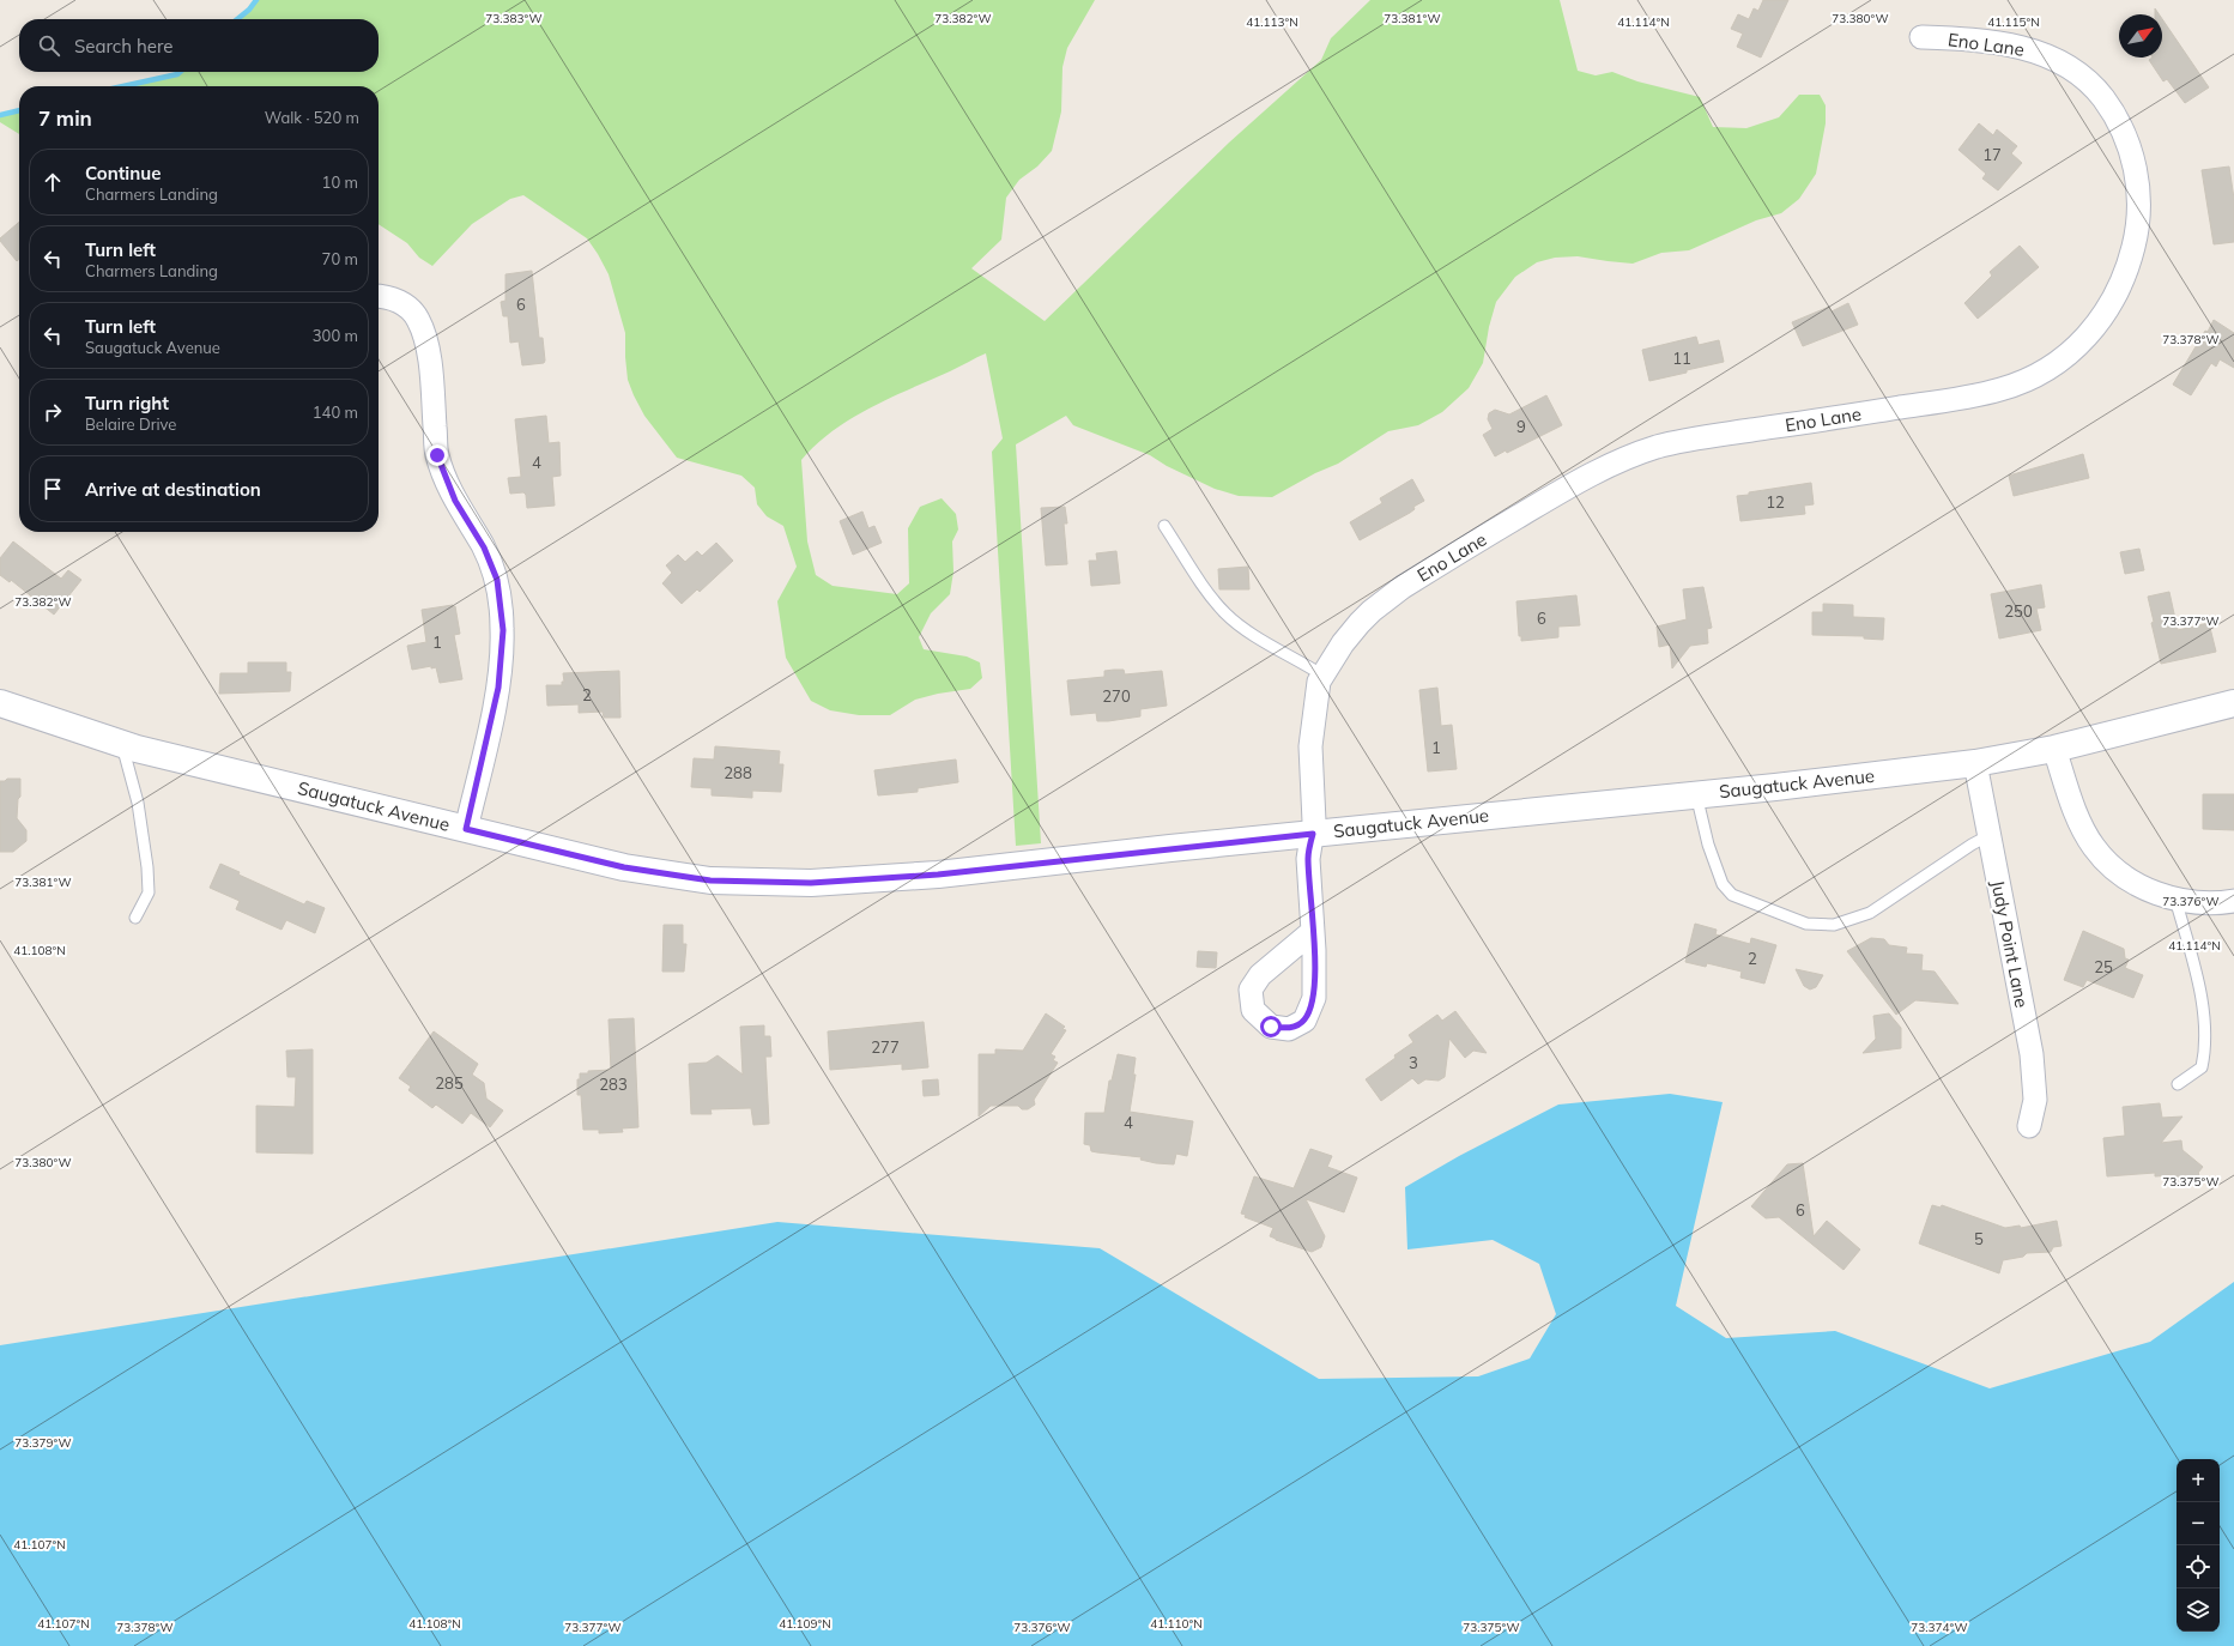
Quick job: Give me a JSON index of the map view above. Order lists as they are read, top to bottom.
{
  "streets": {
    "main road": ["Saugatuck Avenue"],
    "street": ["Eno Lane", "Judy Point Lane"]
  },
  "crossings": [
    ["Eno Lane", "Saugatuck Avenue"],
    ["Saugatuck Avenue", "Judy Point Lane"]
  ],
  "house_numbers": [
    "17",
    "6",
    "11",
    "9",
    "4",
    "12",
    "250",
    "6",
    "1",
    "2",
    "270",
    "1",
    "288",
    "2",
    "25",
    "277",
    "3",
    "285",
    "283",
    "4",
    "6",
    "5"
  ],
  "north": "top right",
  "page": {
    "search": "Search here",
    "heading": ["7 min", "Walk · 520 m"],
    "list": [
      ["Continue", "Charmers Landing", "10 m"],
      ["Turn left", "Charmers Landing", "70 m"],
      ["Turn left", "Saugatuck Avenue", "300 m"],
      ["Turn right", "Belaire Drive", "140 m"],
      "Arrive at destination"
    ],
    "map_buttons": ["+", "−"]
  },
  "coordinates": [
    "73.383°W",
    "73.382°W",
    "73.380°W",
    "73.381°W",
    "41.113°N",
    "41.114°N",
    "41.115°N",
    "73.378°W",
    "73.377°W",
    "73.376°W",
    "41.108°N",
    "73.375°W",
    "73.379°W",
    "41.107°N",
    "41.109°N",
    "41.110°N",
    "73.374°W"
  ]
}
